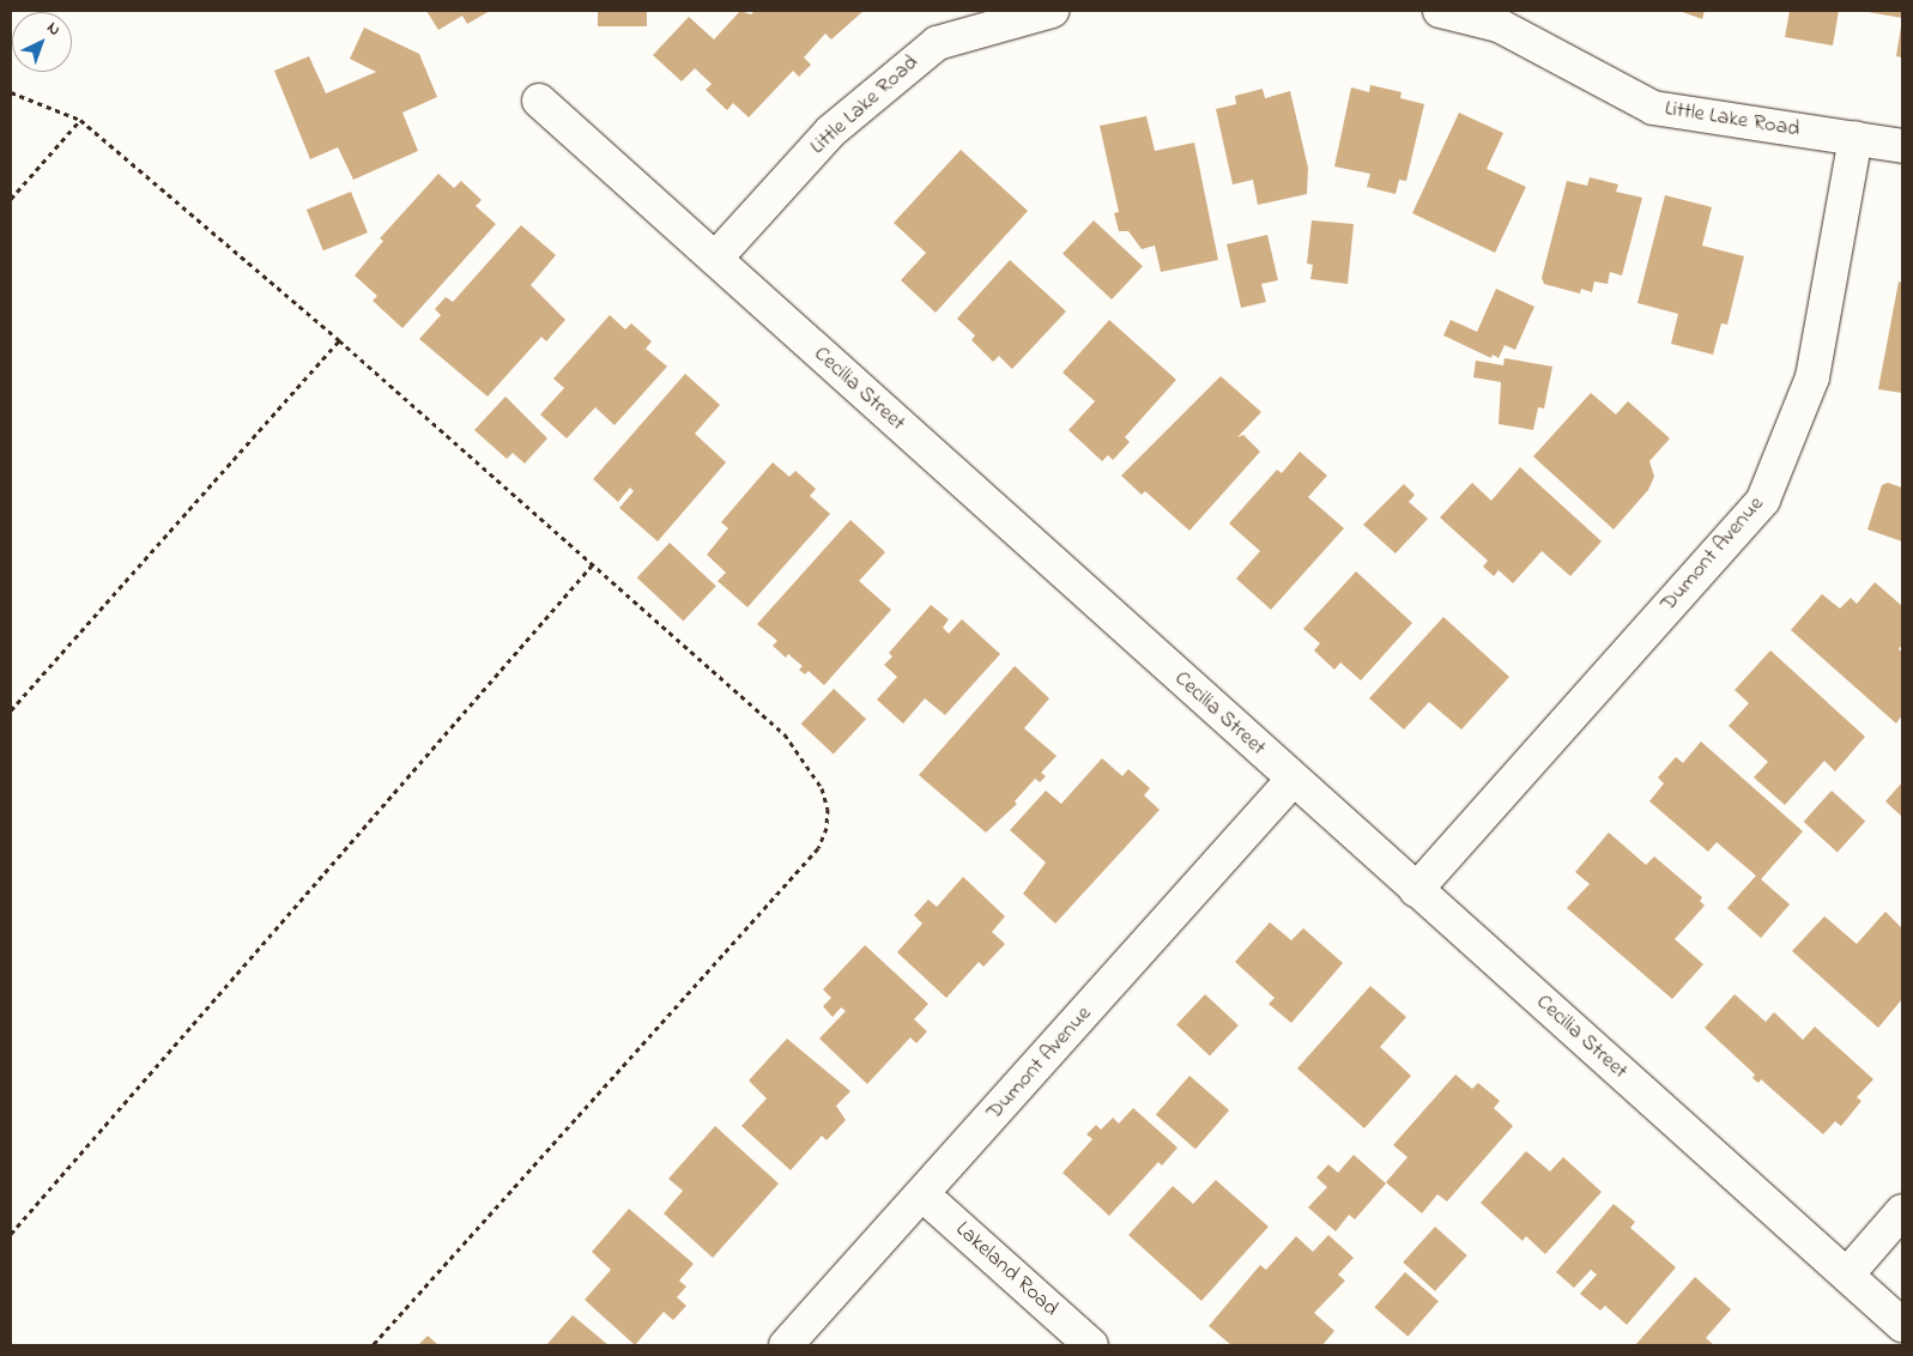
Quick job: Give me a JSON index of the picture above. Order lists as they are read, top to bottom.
{
  "streets": {
    "street": [
      "Little Lake Road",
      "Cecilia Street",
      "Dumont Avenue",
      "Lakeland Road"
    ]
  },
  "crossings": [
    ["Little Lake Road", "Cecilia Street"],
    ["Little Lake Road", "Dumont Avenue"],
    ["Cecilia Street", "Dumont Avenue"],
    ["Dumont Avenue", "Lakeland Road"]
  ],
  "north": "top right"
}
